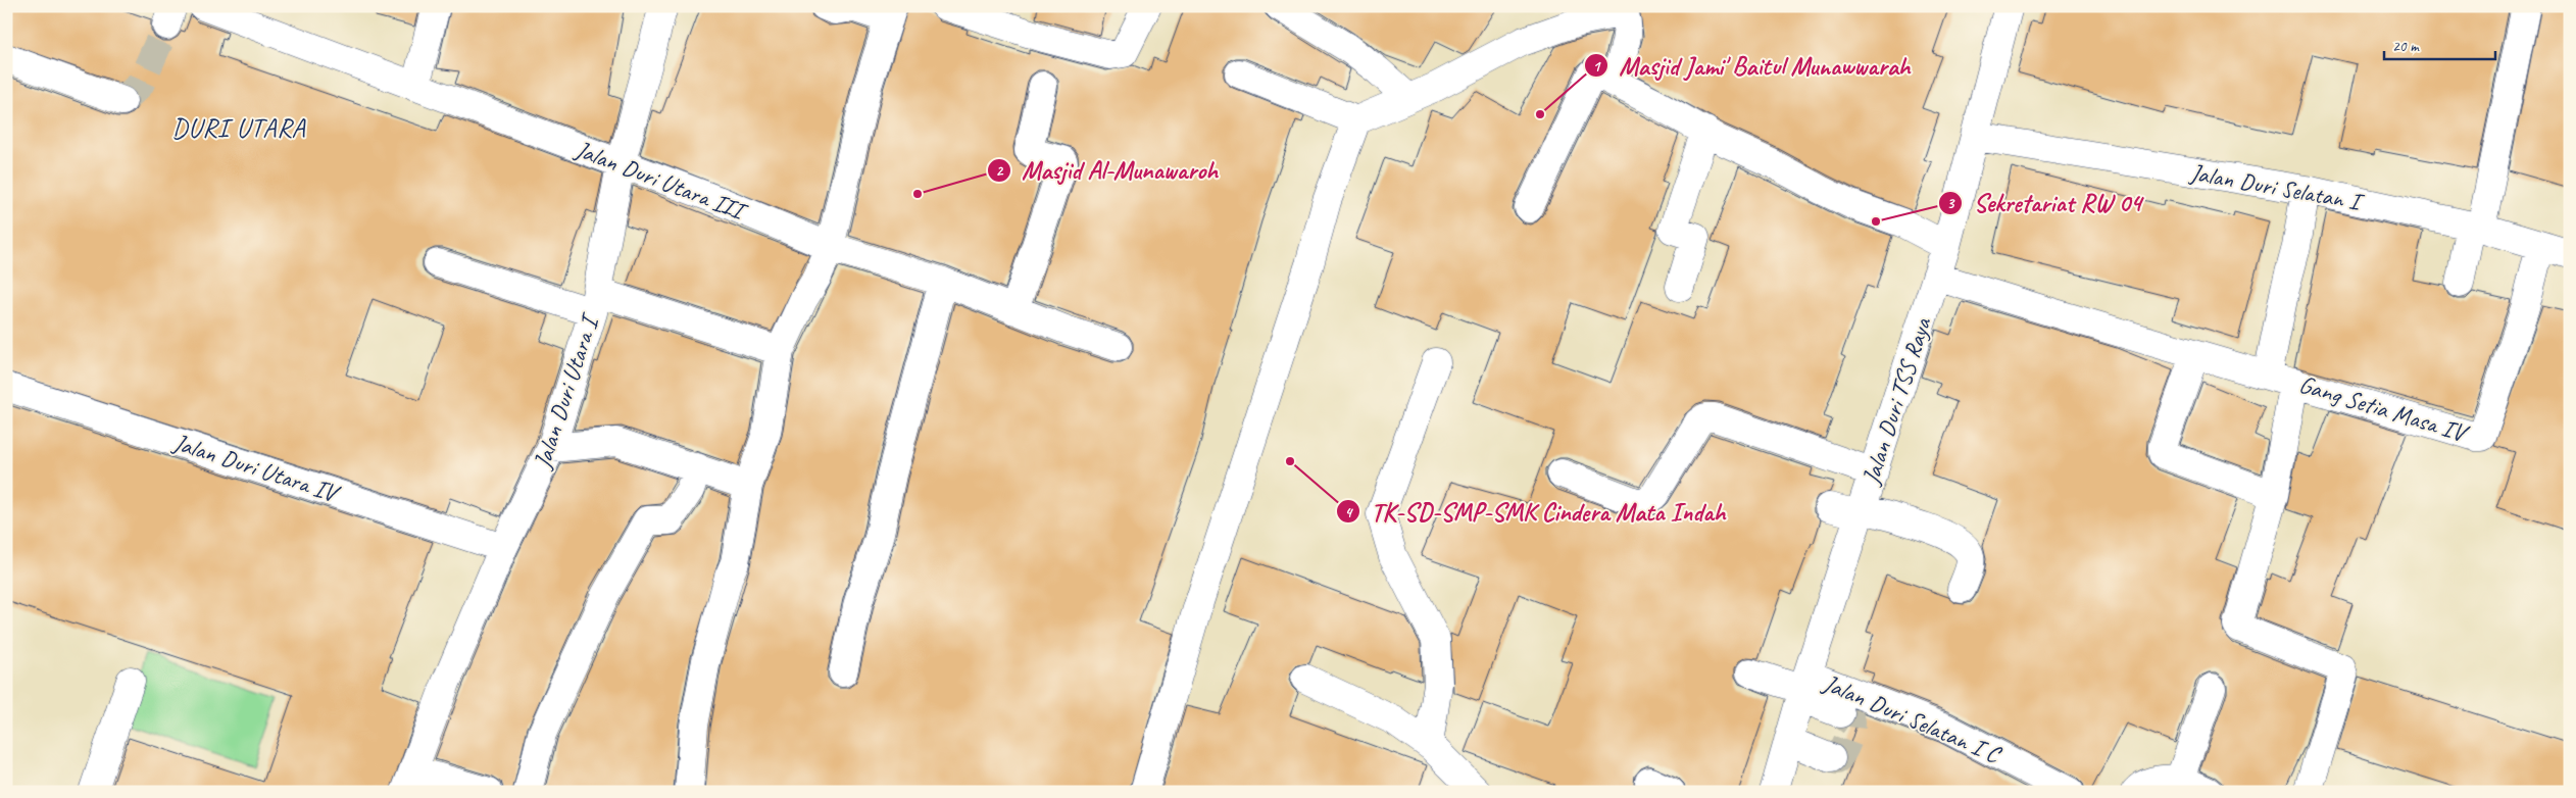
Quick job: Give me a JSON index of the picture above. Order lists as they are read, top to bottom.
{
  "streets": {
    "street": [
      "Jalan Duri Utara III",
      "Jalan Duri Selatan I",
      "Jalan Duri Utara I",
      "Jalan Duri TSS Raya",
      "Gang Setia Masa IV",
      "Jalan Duri Utara IV",
      "Jalan Duri Selatan I C"
    ]
  },
  "crossings": [
    ["Jalan Duri Utara III", "Jalan Duri Utara I"],
    ["Jalan Duri Selatan I", "Jalan Duri TSS Raya"],
    ["Jalan Duri Selatan I", "Gang Setia Masa IV"],
    ["Jalan Duri Utara I", "Jalan Duri Utara IV"],
    ["Jalan Duri TSS Raya", "Gang Setia Masa IV"],
    ["Jalan Duri TSS Raya", "Jalan Duri Selatan I C"]
  ],
  "districts": ["DURI UTARA"],
  "places": [
    "Masjid Jami' Baitul Munawwarah",
    "Masjid Al-Munawaroh",
    "Sekretariat RW 04",
    "TK-SD-SMP-SMK Cindera Mata Indah"
  ],
  "scale_bar": "20 m"
}
